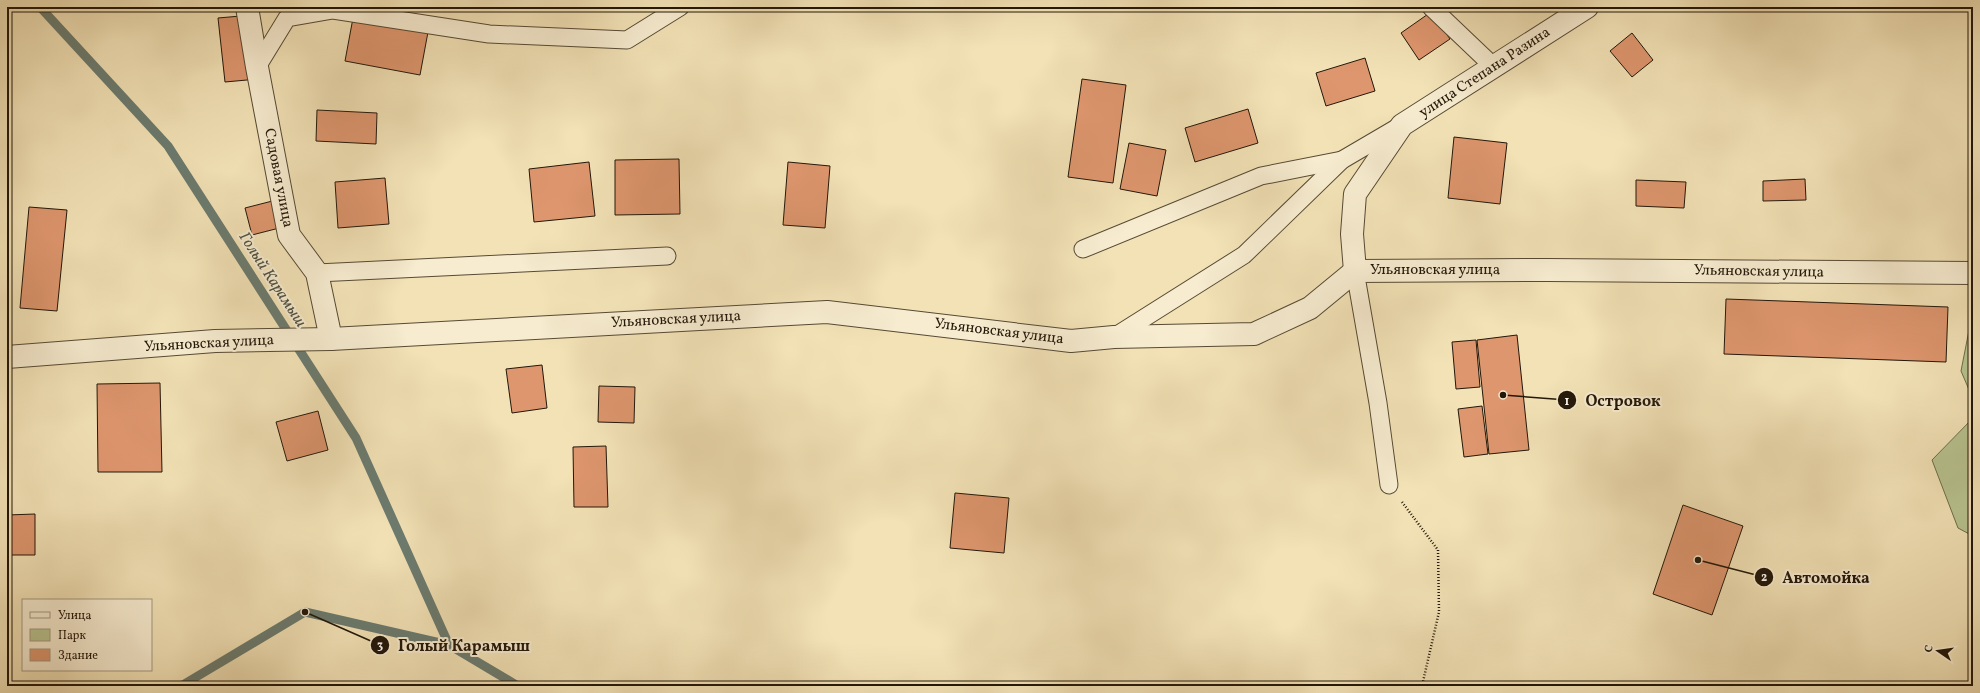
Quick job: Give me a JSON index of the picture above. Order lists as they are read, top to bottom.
{
  "streets": {
    "street": ["улица Степана Разина", "Садовая улица", "Ульяновская улица"]
  },
  "crossings": [
    ["Садовая улица", "Ульяновская улица"]
  ],
  "water": ["Голый Карамыш"],
  "places": ["Островок", "Автомойка", "Голый Карамыш"],
  "legend": ["Улица", "Парк", "Здание"],
  "north": "left"
}
